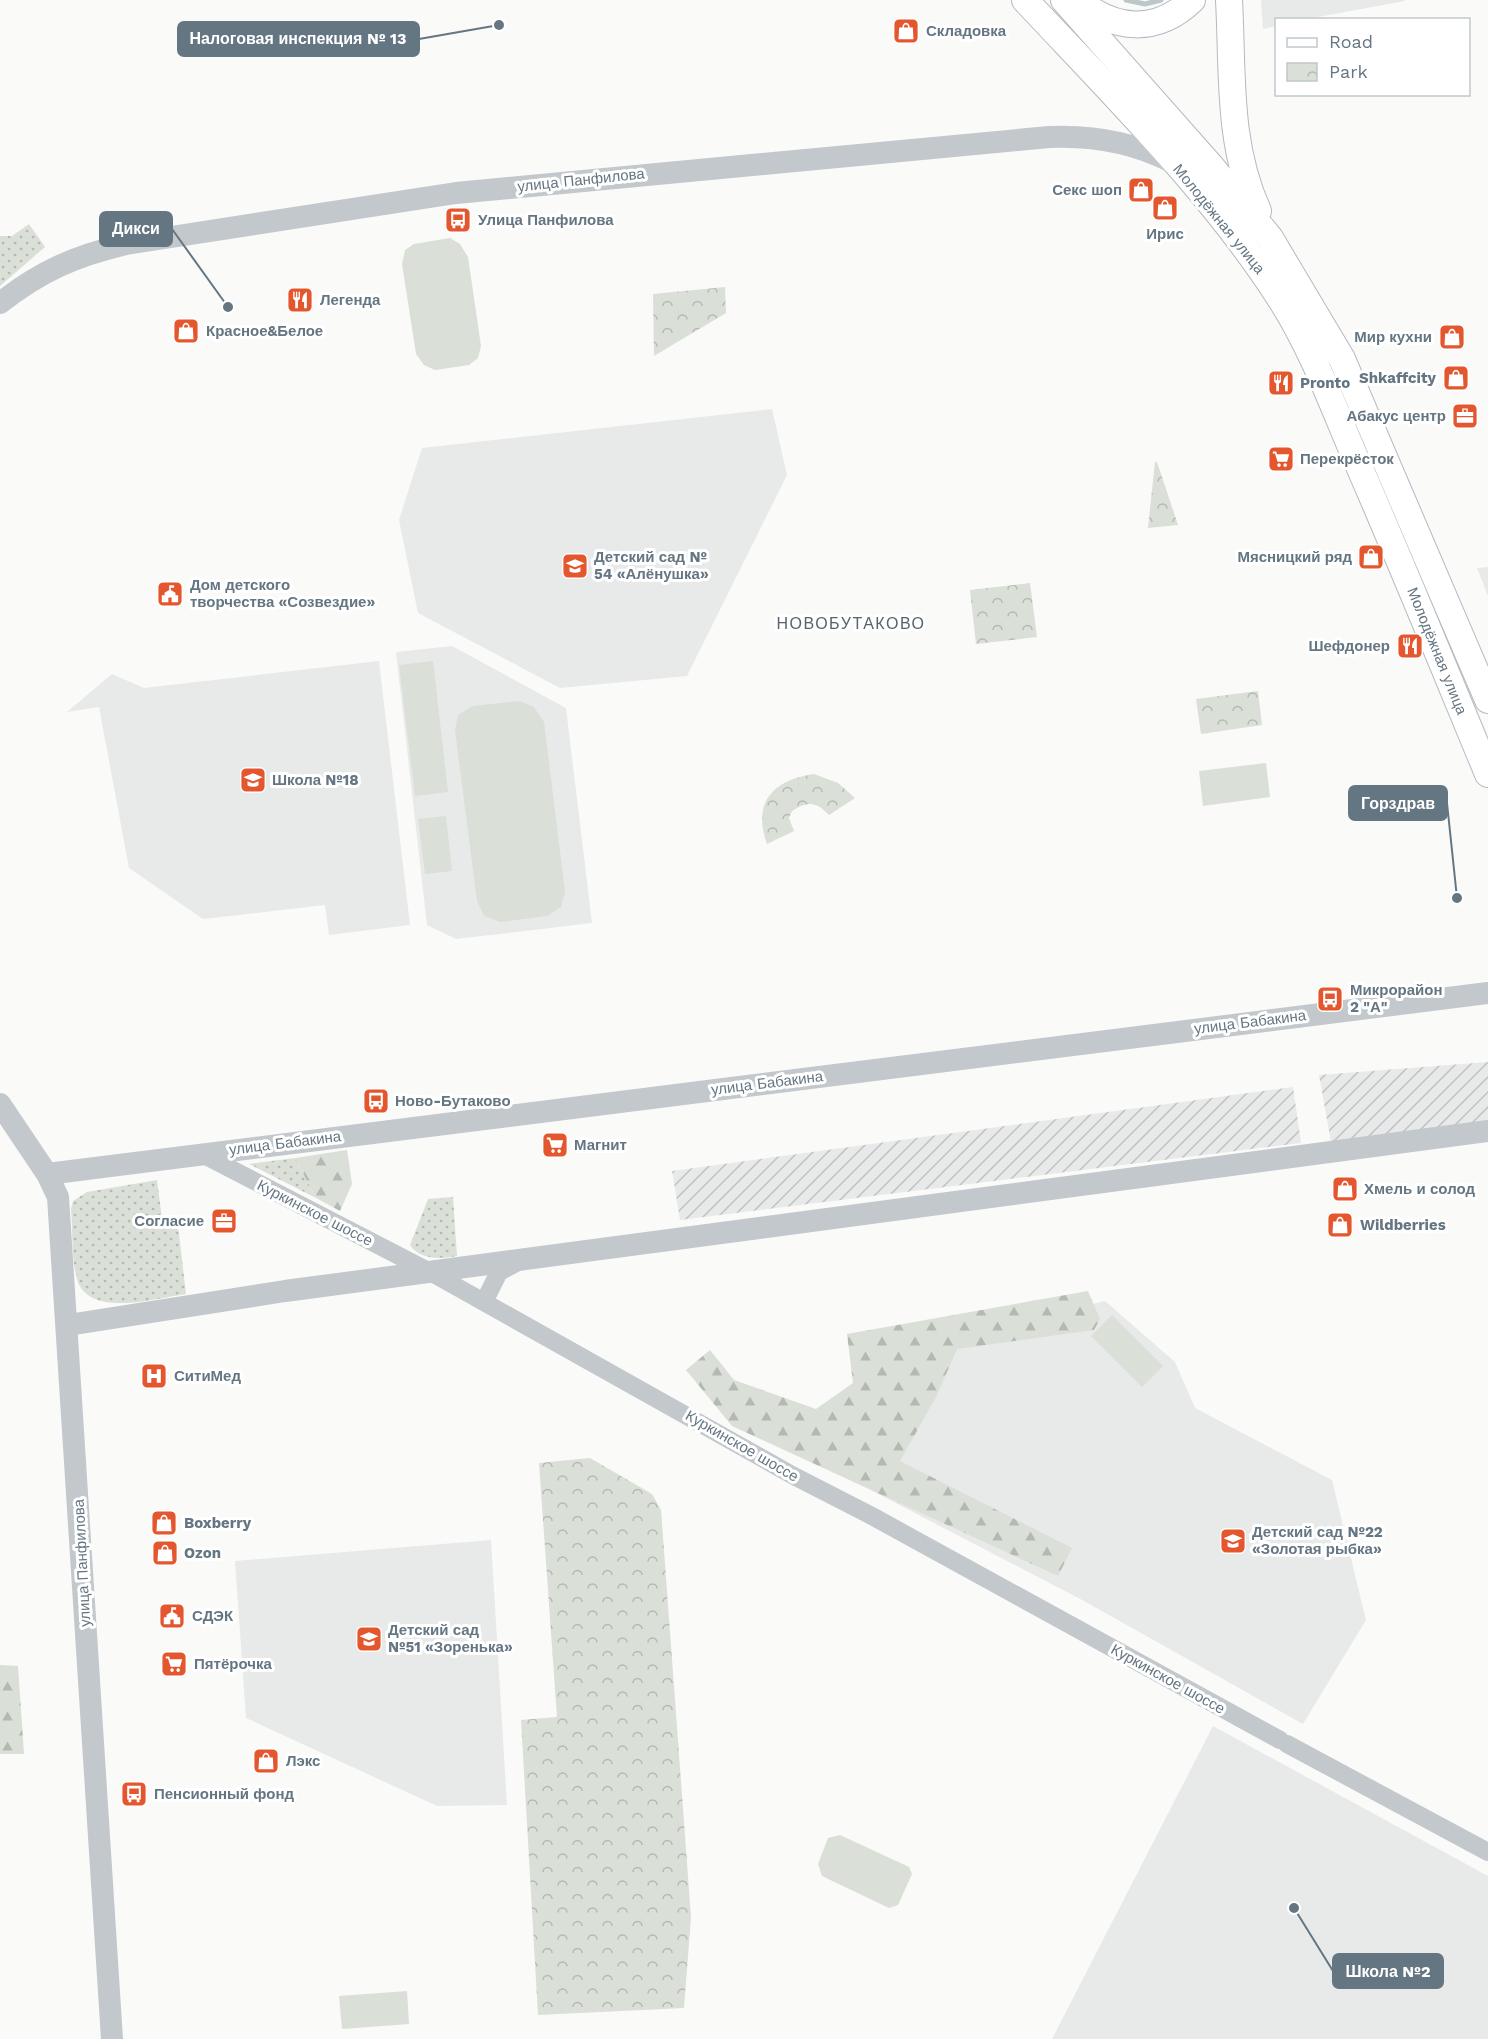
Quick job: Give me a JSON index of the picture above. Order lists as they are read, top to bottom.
{
  "streets": {
    "main road": ["Молодёжная улица"],
    "street": ["улица Панфилова", "улица Бабакина", "Куркинское шоссе"]
  },
  "crossings": [
    ["улица Панфилова", "Молодёжная улица"],
    ["улица Панфилова", "улица Бабакина"],
    ["улица Бабакина", "Куркинское шоссе"]
  ],
  "districts": ["НОВОБУТАКОВО"],
  "places": {
    "other": [
      "Налоговая инспекция № 13",
      "Дикси",
      "Горздрав",
      "Школа №2"
    ],
    "shop": [
      "Складовка",
      "Секс шоп",
      "Ирис",
      "Красное&Белое",
      "Мир кухни",
      "Shkaffcity",
      "Мясницкий ряд",
      "Хмель и солод",
      "Wildberries",
      "Boxberry",
      "Ozon",
      "Лэкс"
    ],
    "bus stop": [
      "Улица Панфилова",
      "Микрорайон 2 \"А\"",
      "Ново-Бутаково",
      "Пенсионный фонд"
    ],
    "restaurant": ["Легенда", "Pronto", "Шефдонер"],
    "office": ["Абакус центр", "Согласие"],
    "supermarket": ["Перекрёсток", "Магнит", "Пятёрочка"],
    "school or university": [
      "Детский сад № 54 «Алёнушка»",
      "Школа №18",
      "Детский сад №22 «Золотая рыбка»",
      "Детский сад №51 «Зоренька»"
    ],
    "public building": ["Дом детского творчества «Созвездие»", "СДЭК"],
    "hospital": ["СитиМед"]
  },
  "legend": ["Road", "Park"]
}
